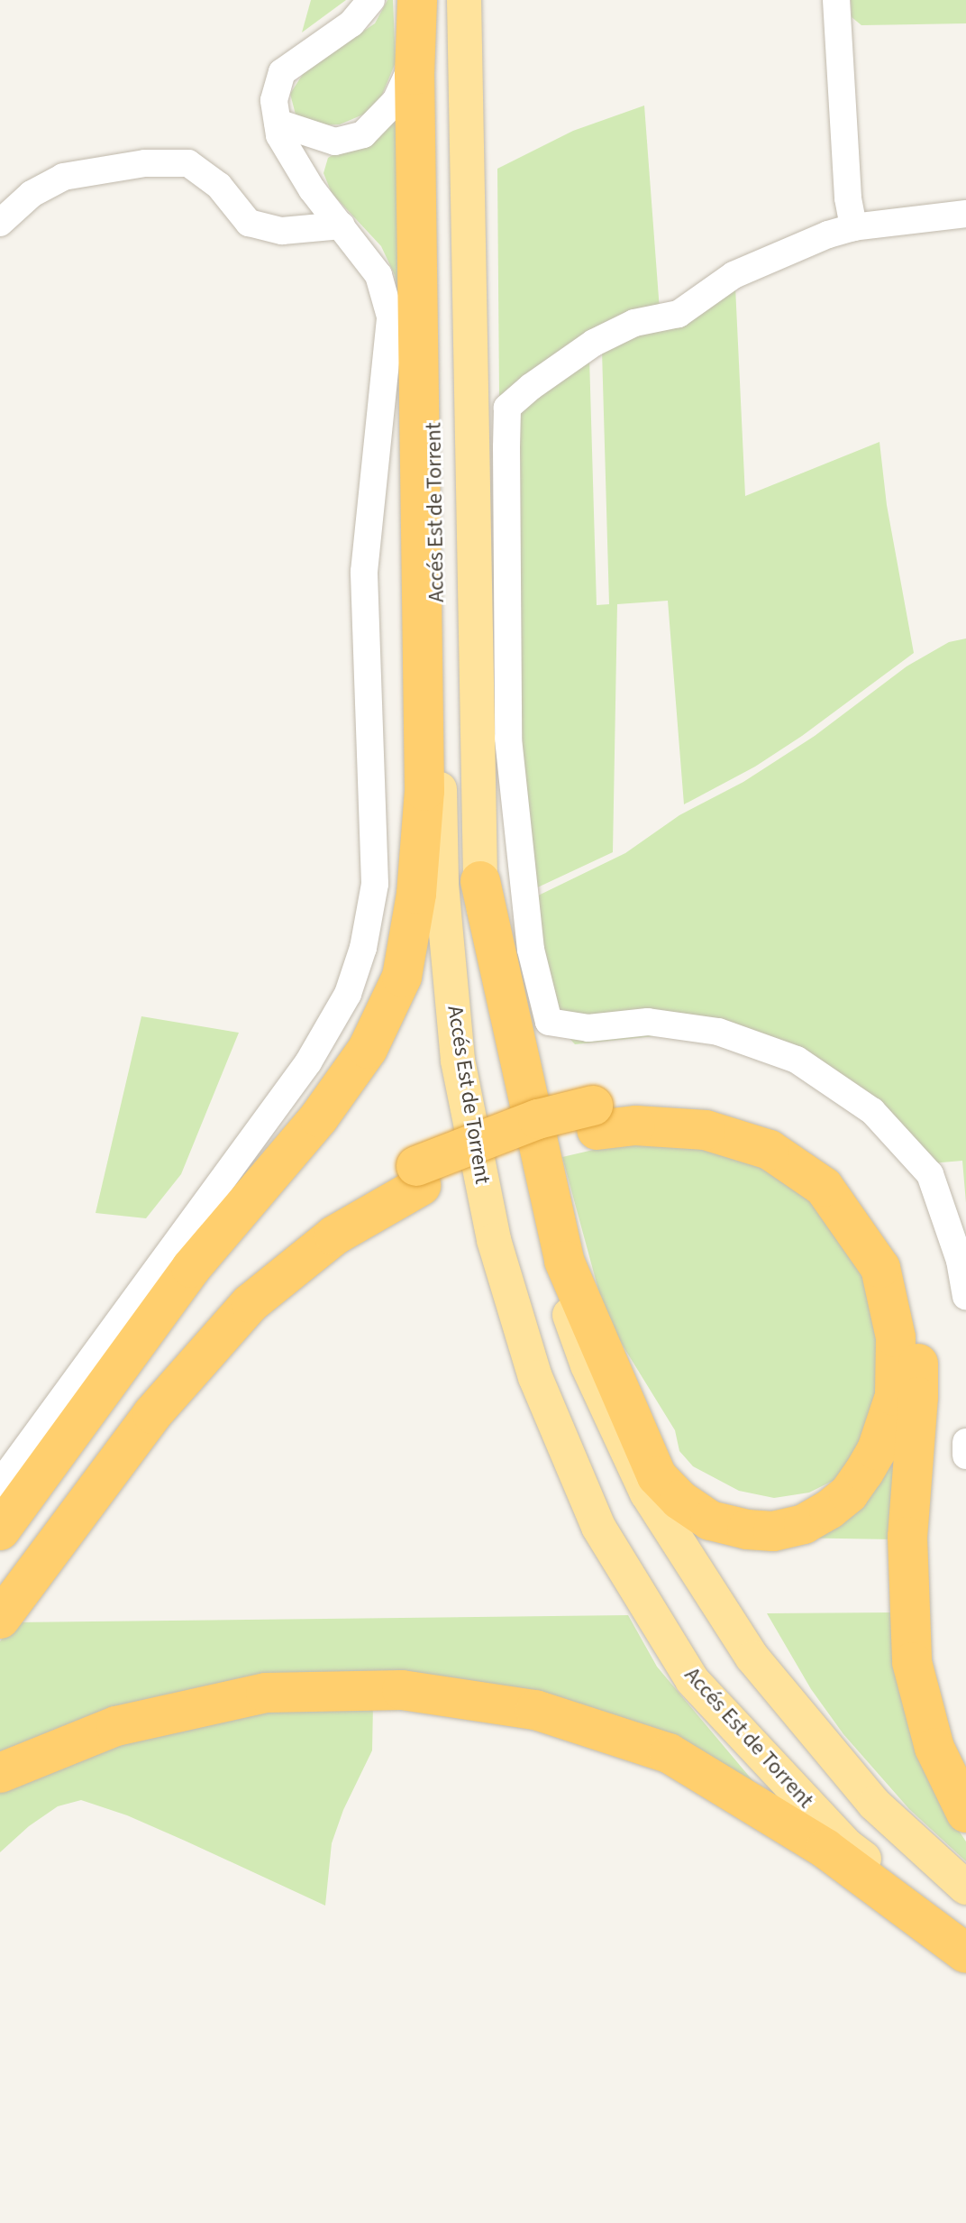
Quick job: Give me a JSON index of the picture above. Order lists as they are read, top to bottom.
{
  "streets": {
    "main road": ["Accés Est de Torrent"]
  }
}
